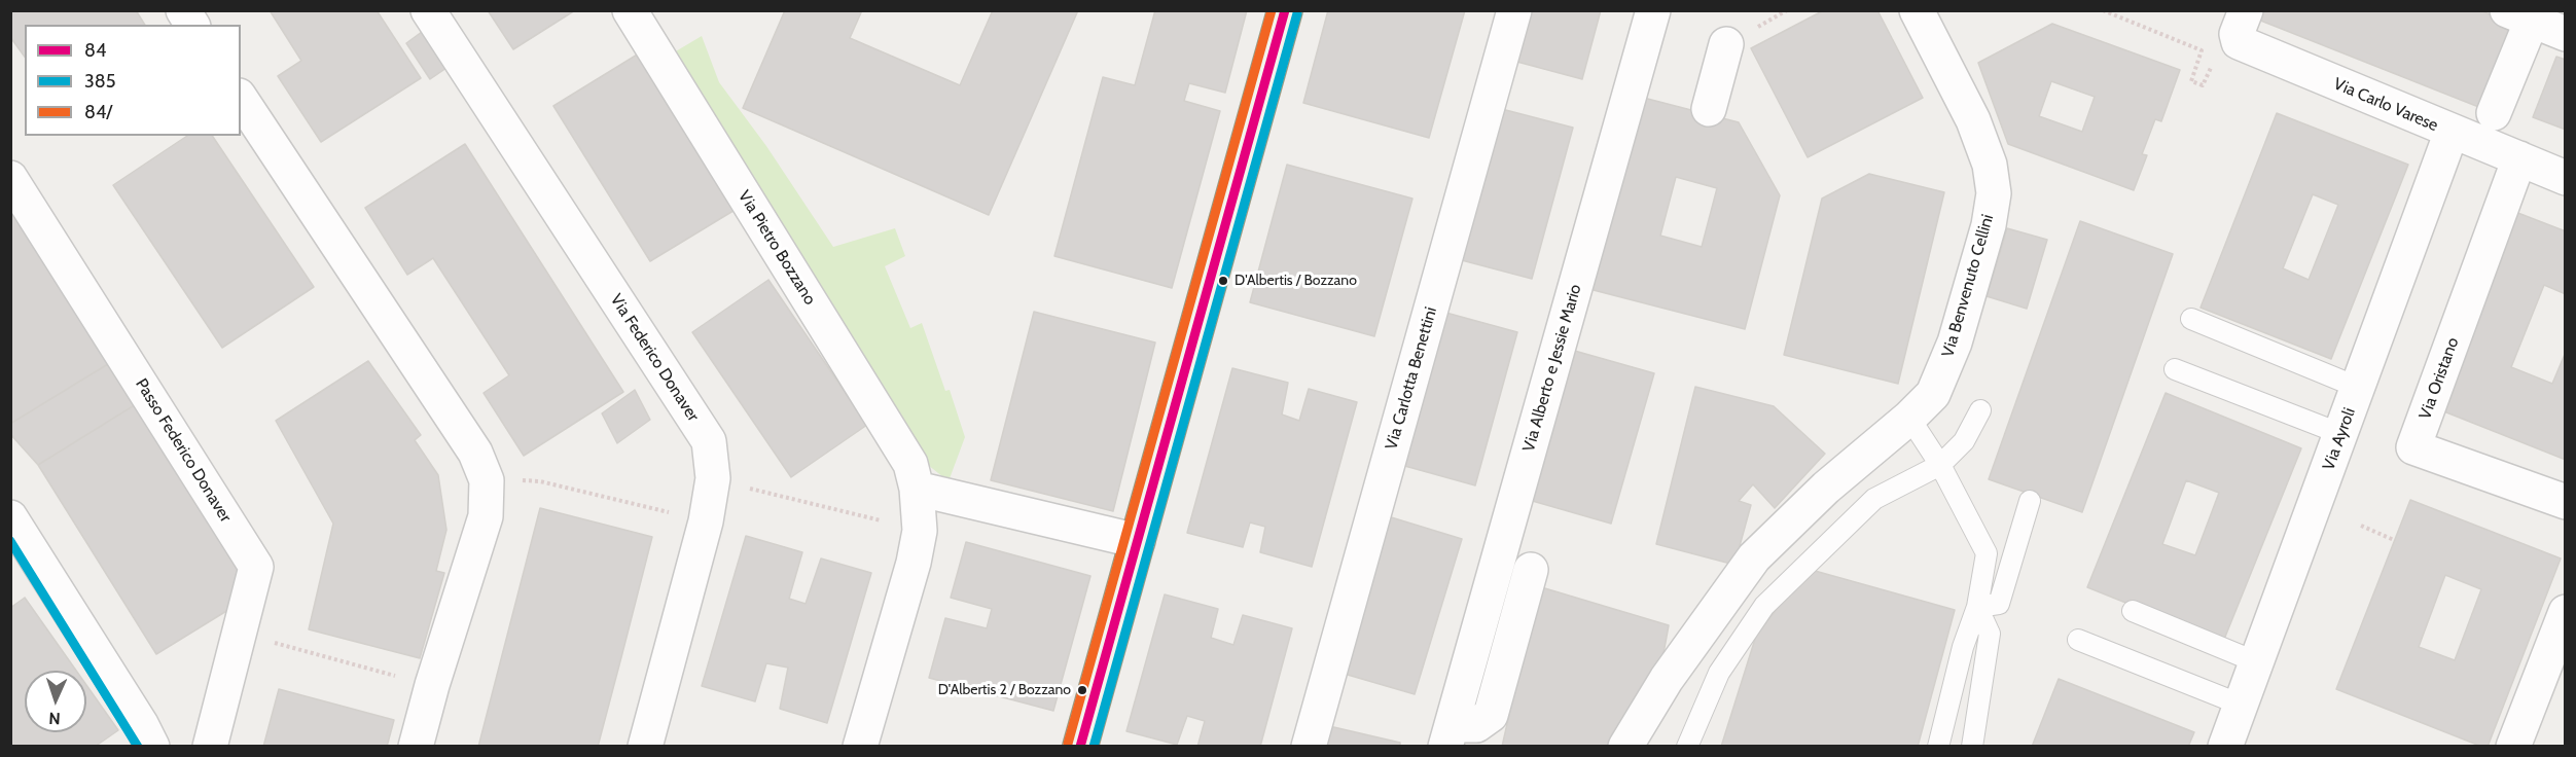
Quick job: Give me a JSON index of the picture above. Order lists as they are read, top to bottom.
{
  "streets": {
    "street": [
      "Via Carlo Varese",
      "Via Pietro Bozzano",
      "Via Benvenuto Cellini",
      "Via Federico Donaver",
      "Via Alberto e Jessie Mario",
      "Via Carlotta Benettini",
      "Via Oristano",
      "Via Ayroli",
      "Passo Federico Donaver"
    ]
  },
  "crossings": [
    ["Via Carlo Varese", "Via Oristano"],
    ["Via Carlo Varese", "Via Ayroli"]
  ],
  "places": ["D'Albertis / Bozzano", "D'Albertis 2 / Bozzano"],
  "lines": ["transit line 84", "transit line 84/", "transit line 385"],
  "legend": ["84", "385", "84/"],
  "north": "bottom"
}
